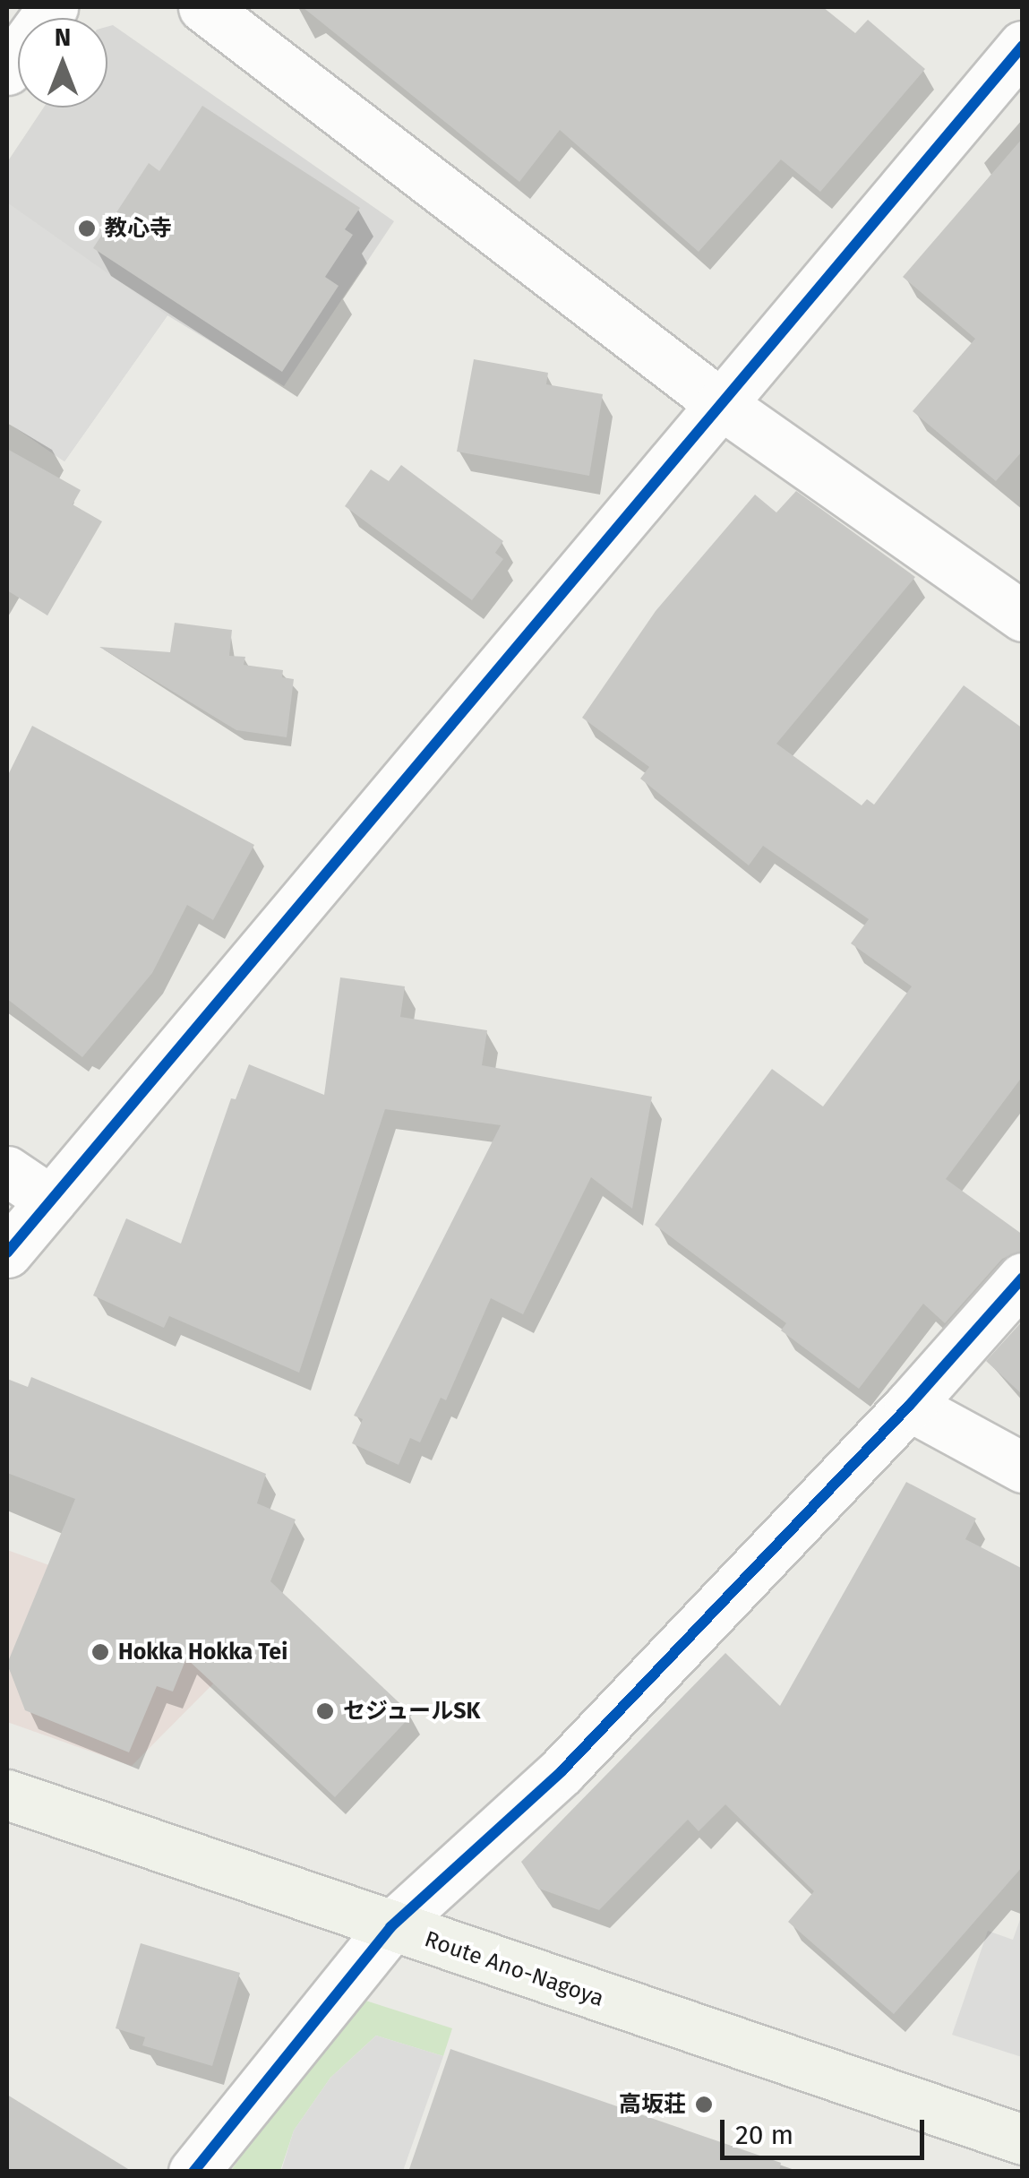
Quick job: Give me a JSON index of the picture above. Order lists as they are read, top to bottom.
{
  "streets": {
    "main road": ["Route Ano-Nagoya"]
  },
  "places": [
    "教心寺",
    "Hokka Hokka Tei",
    "セジュールSK",
    "高坂荘"
  ],
  "scale_bar": "20 m",
  "north": "top"
}
